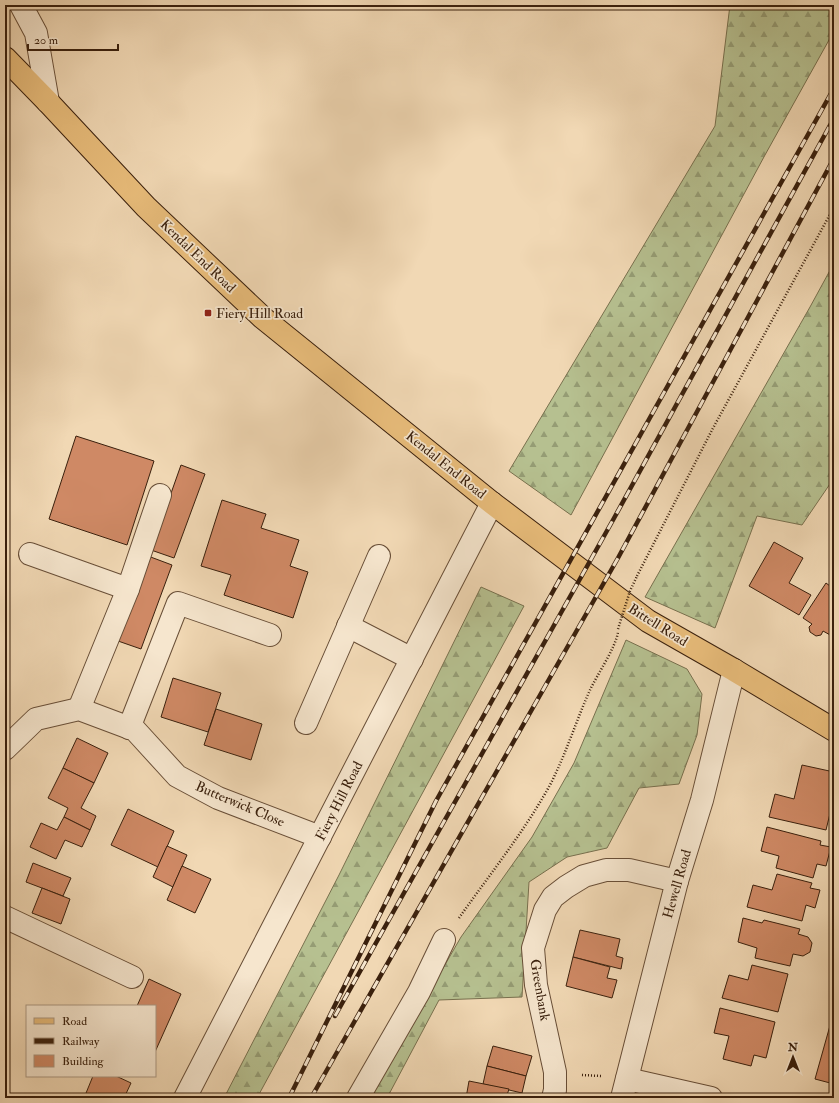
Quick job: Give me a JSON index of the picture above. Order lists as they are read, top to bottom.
{
  "streets": {
    "main road": ["Kendal End Road", "Bittell Road"],
    "street": [
      "Fiery Hill Road",
      "Butterwick Close",
      "Hewell Road",
      "Greenbank"
    ]
  },
  "crossings": [
    ["Kendal End Road", "Bittell Road"],
    ["Kendal End Road", "Fiery Hill Road"],
    ["Bittell Road", "Fiery Hill Road"],
    ["Bittell Road", "Hewell Road"],
    ["Fiery Hill Road", "Butterwick Close"],
    ["Hewell Road", "Greenbank"]
  ],
  "places": {
    "transit": ["Fiery Hill Road"]
  },
  "legend": ["Road", "Railway", "Building"],
  "scale_bar": "20 m",
  "north": "top"
}
